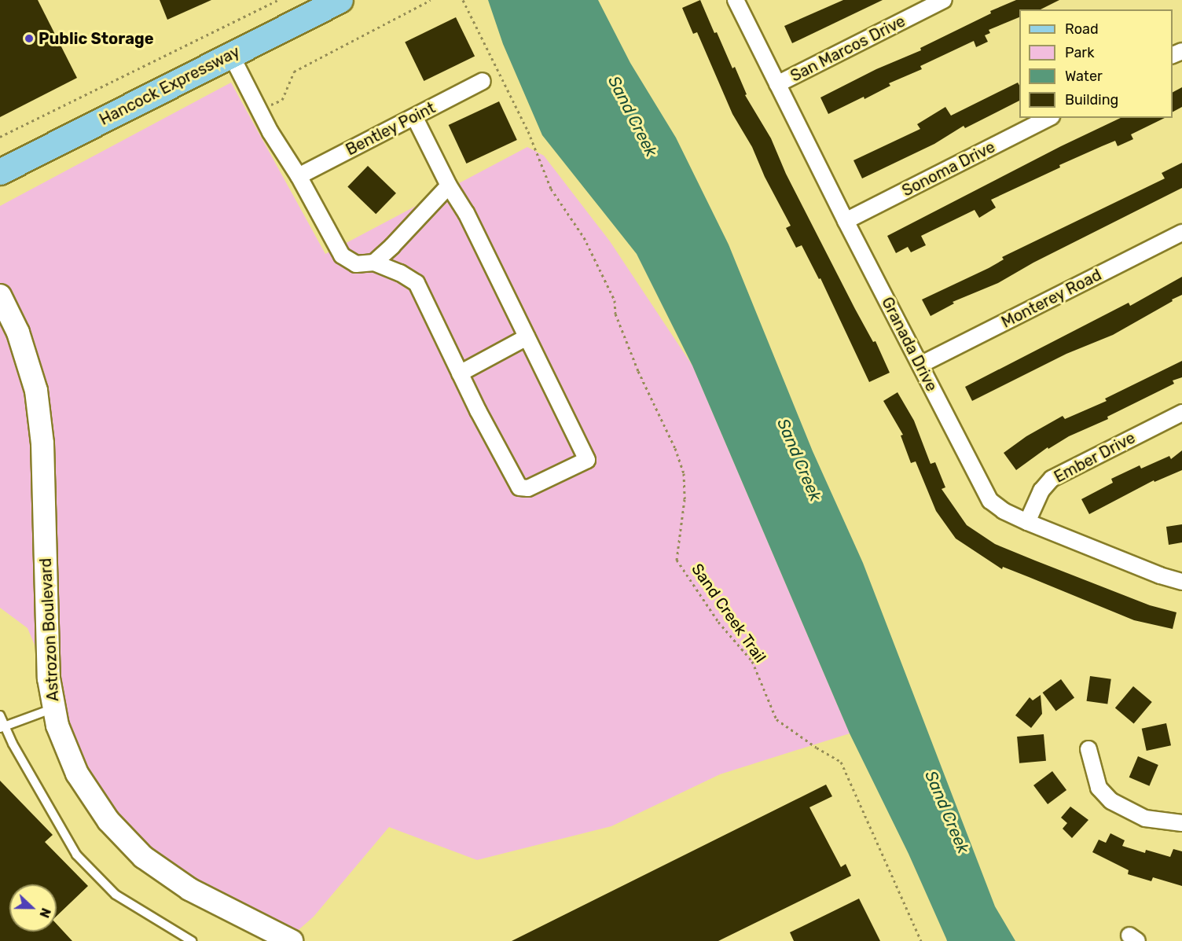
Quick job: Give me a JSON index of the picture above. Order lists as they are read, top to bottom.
{
  "streets": {
    "main road": ["Hancock Expressway", "Astrozon Boulevard"],
    "street": [
      "San Marcos Drive",
      "Bentley Point",
      "Sonoma Drive",
      "Monterey Road",
      "Granada Drive",
      "Ember Drive"
    ],
    "path": ["Sand Creek Trail"]
  },
  "crossings": [
    ["San Marcos Drive", "Granada Drive"],
    ["Sonoma Drive", "Granada Drive"],
    ["Monterey Road", "Granada Drive"],
    ["Granada Drive", "Ember Drive"]
  ],
  "water": ["Sand Creek"],
  "places": ["Public Storage"],
  "legend": [
    "Road",
    "Park",
    "Water",
    "Building"
  ],
  "north": "right"
}
